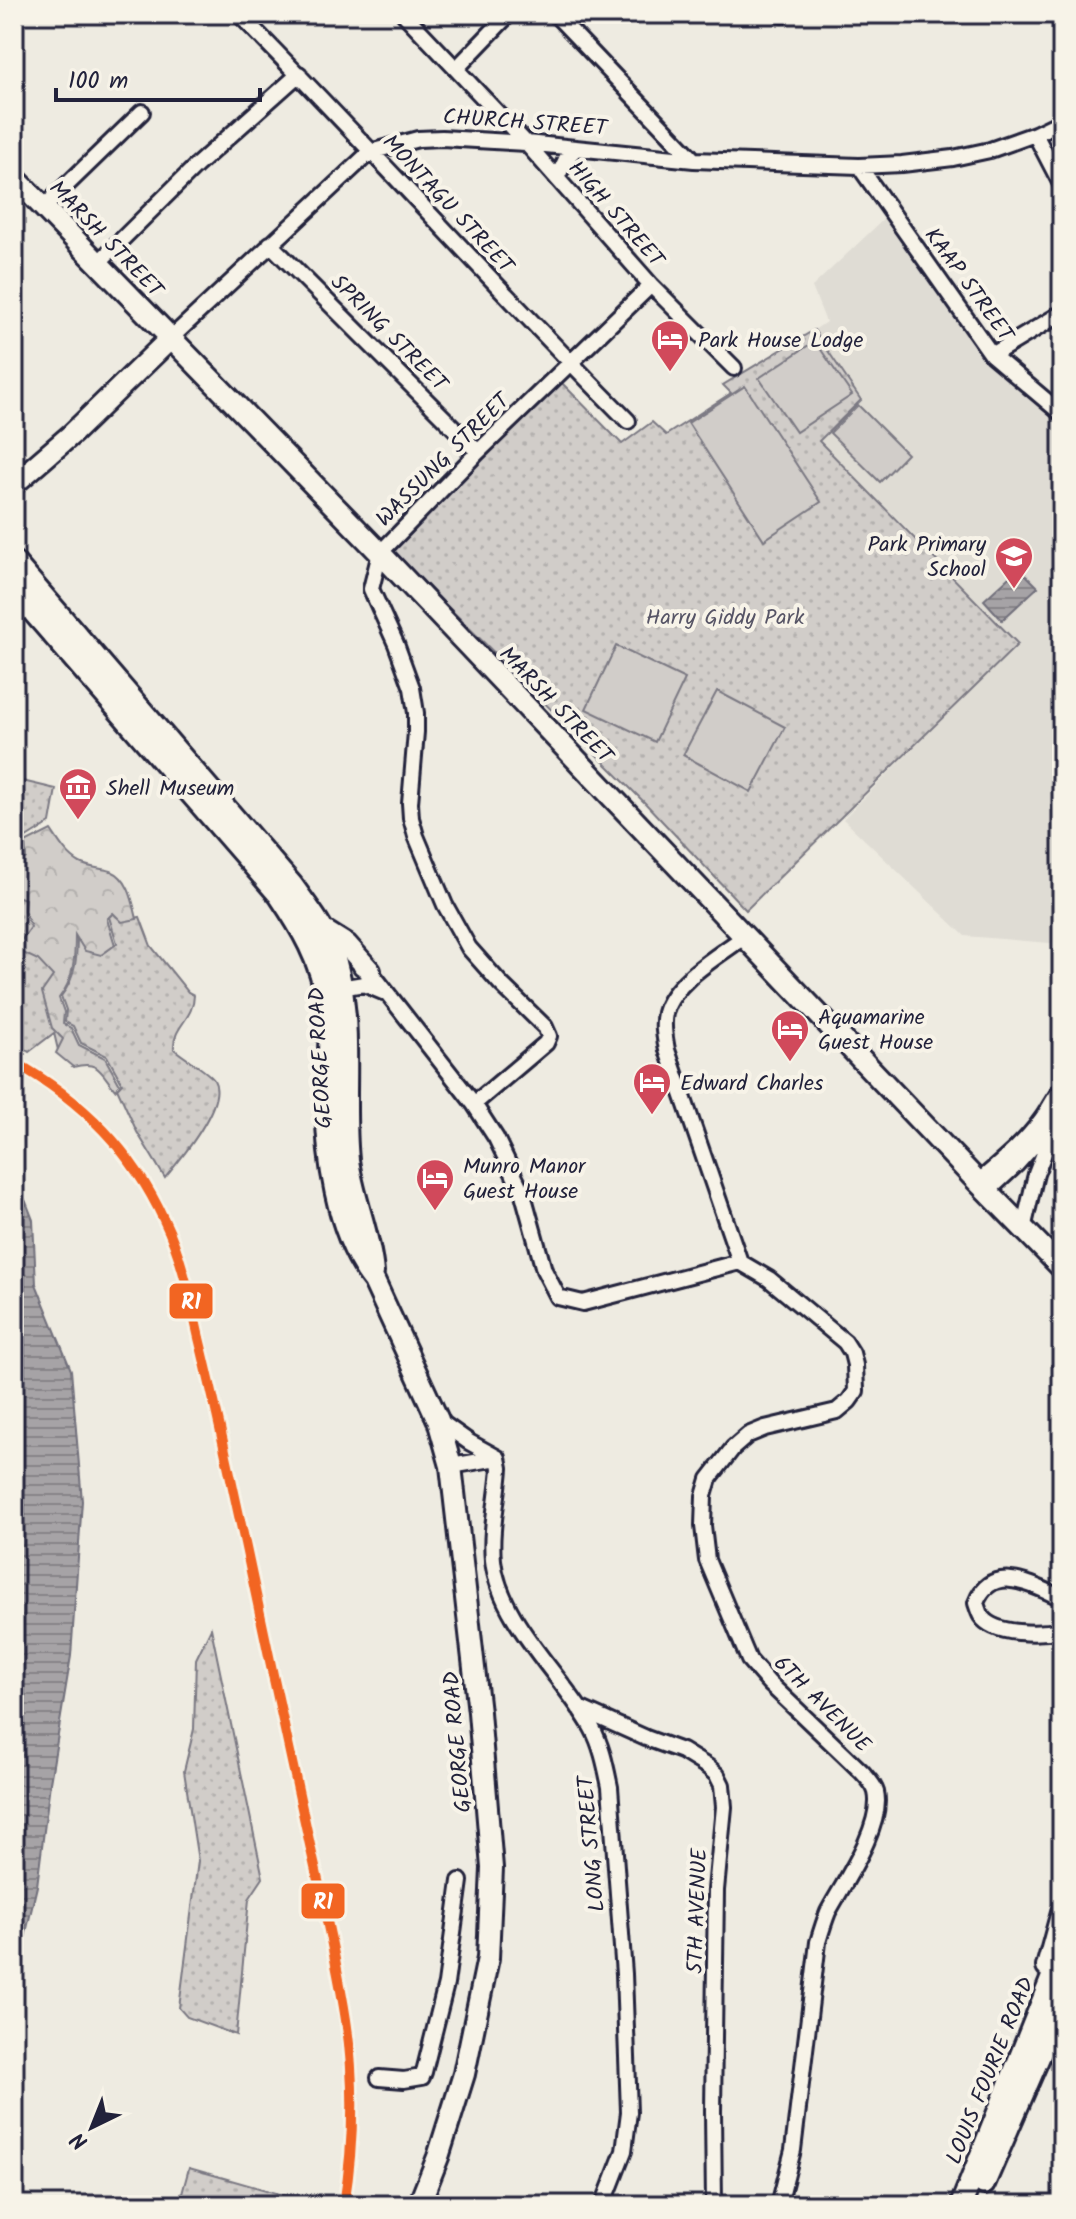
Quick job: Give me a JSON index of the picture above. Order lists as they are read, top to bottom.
{
  "streets": {
    "street": [
      "CHURCH STREET",
      "MONTAGU STREET",
      "HIGH STREET",
      "MARSH STREET",
      "KAAP STREET",
      "SPRING STREET",
      "WASSUNG STREET",
      "GEORGE ROAD",
      "6TH AVENUE",
      "LONG STREET",
      "5TH AVENUE",
      "LOUIS FOURIE ROAD"
    ]
  },
  "crossings": [
    ["CHURCH STREET", "MONTAGU STREET"],
    ["CHURCH STREET", "HIGH STREET"],
    ["CHURCH STREET", "MARSH STREET"],
    ["CHURCH STREET", "KAAP STREET"],
    ["CHURCH STREET", "SPRING STREET"],
    ["MONTAGU STREET", "WASSUNG STREET"],
    ["HIGH STREET", "WASSUNG STREET"],
    ["MARSH STREET", "WASSUNG STREET"],
    ["SPRING STREET", "WASSUNG STREET"],
    ["LONG STREET", "5TH AVENUE"]
  ],
  "parks": ["Harry Giddy Park"],
  "places": {
    "hotel": [
      "Park House Lodge",
      "Aquamarine Guest House",
      "Edward Charles",
      "Munro Manor Guest House"
    ],
    "school or university": ["Park Primary School"],
    "museum": ["Shell Museum"]
  },
  "lines": ["transit line R1"],
  "scale_bar": "100 m",
  "north": "bottom left"
}
